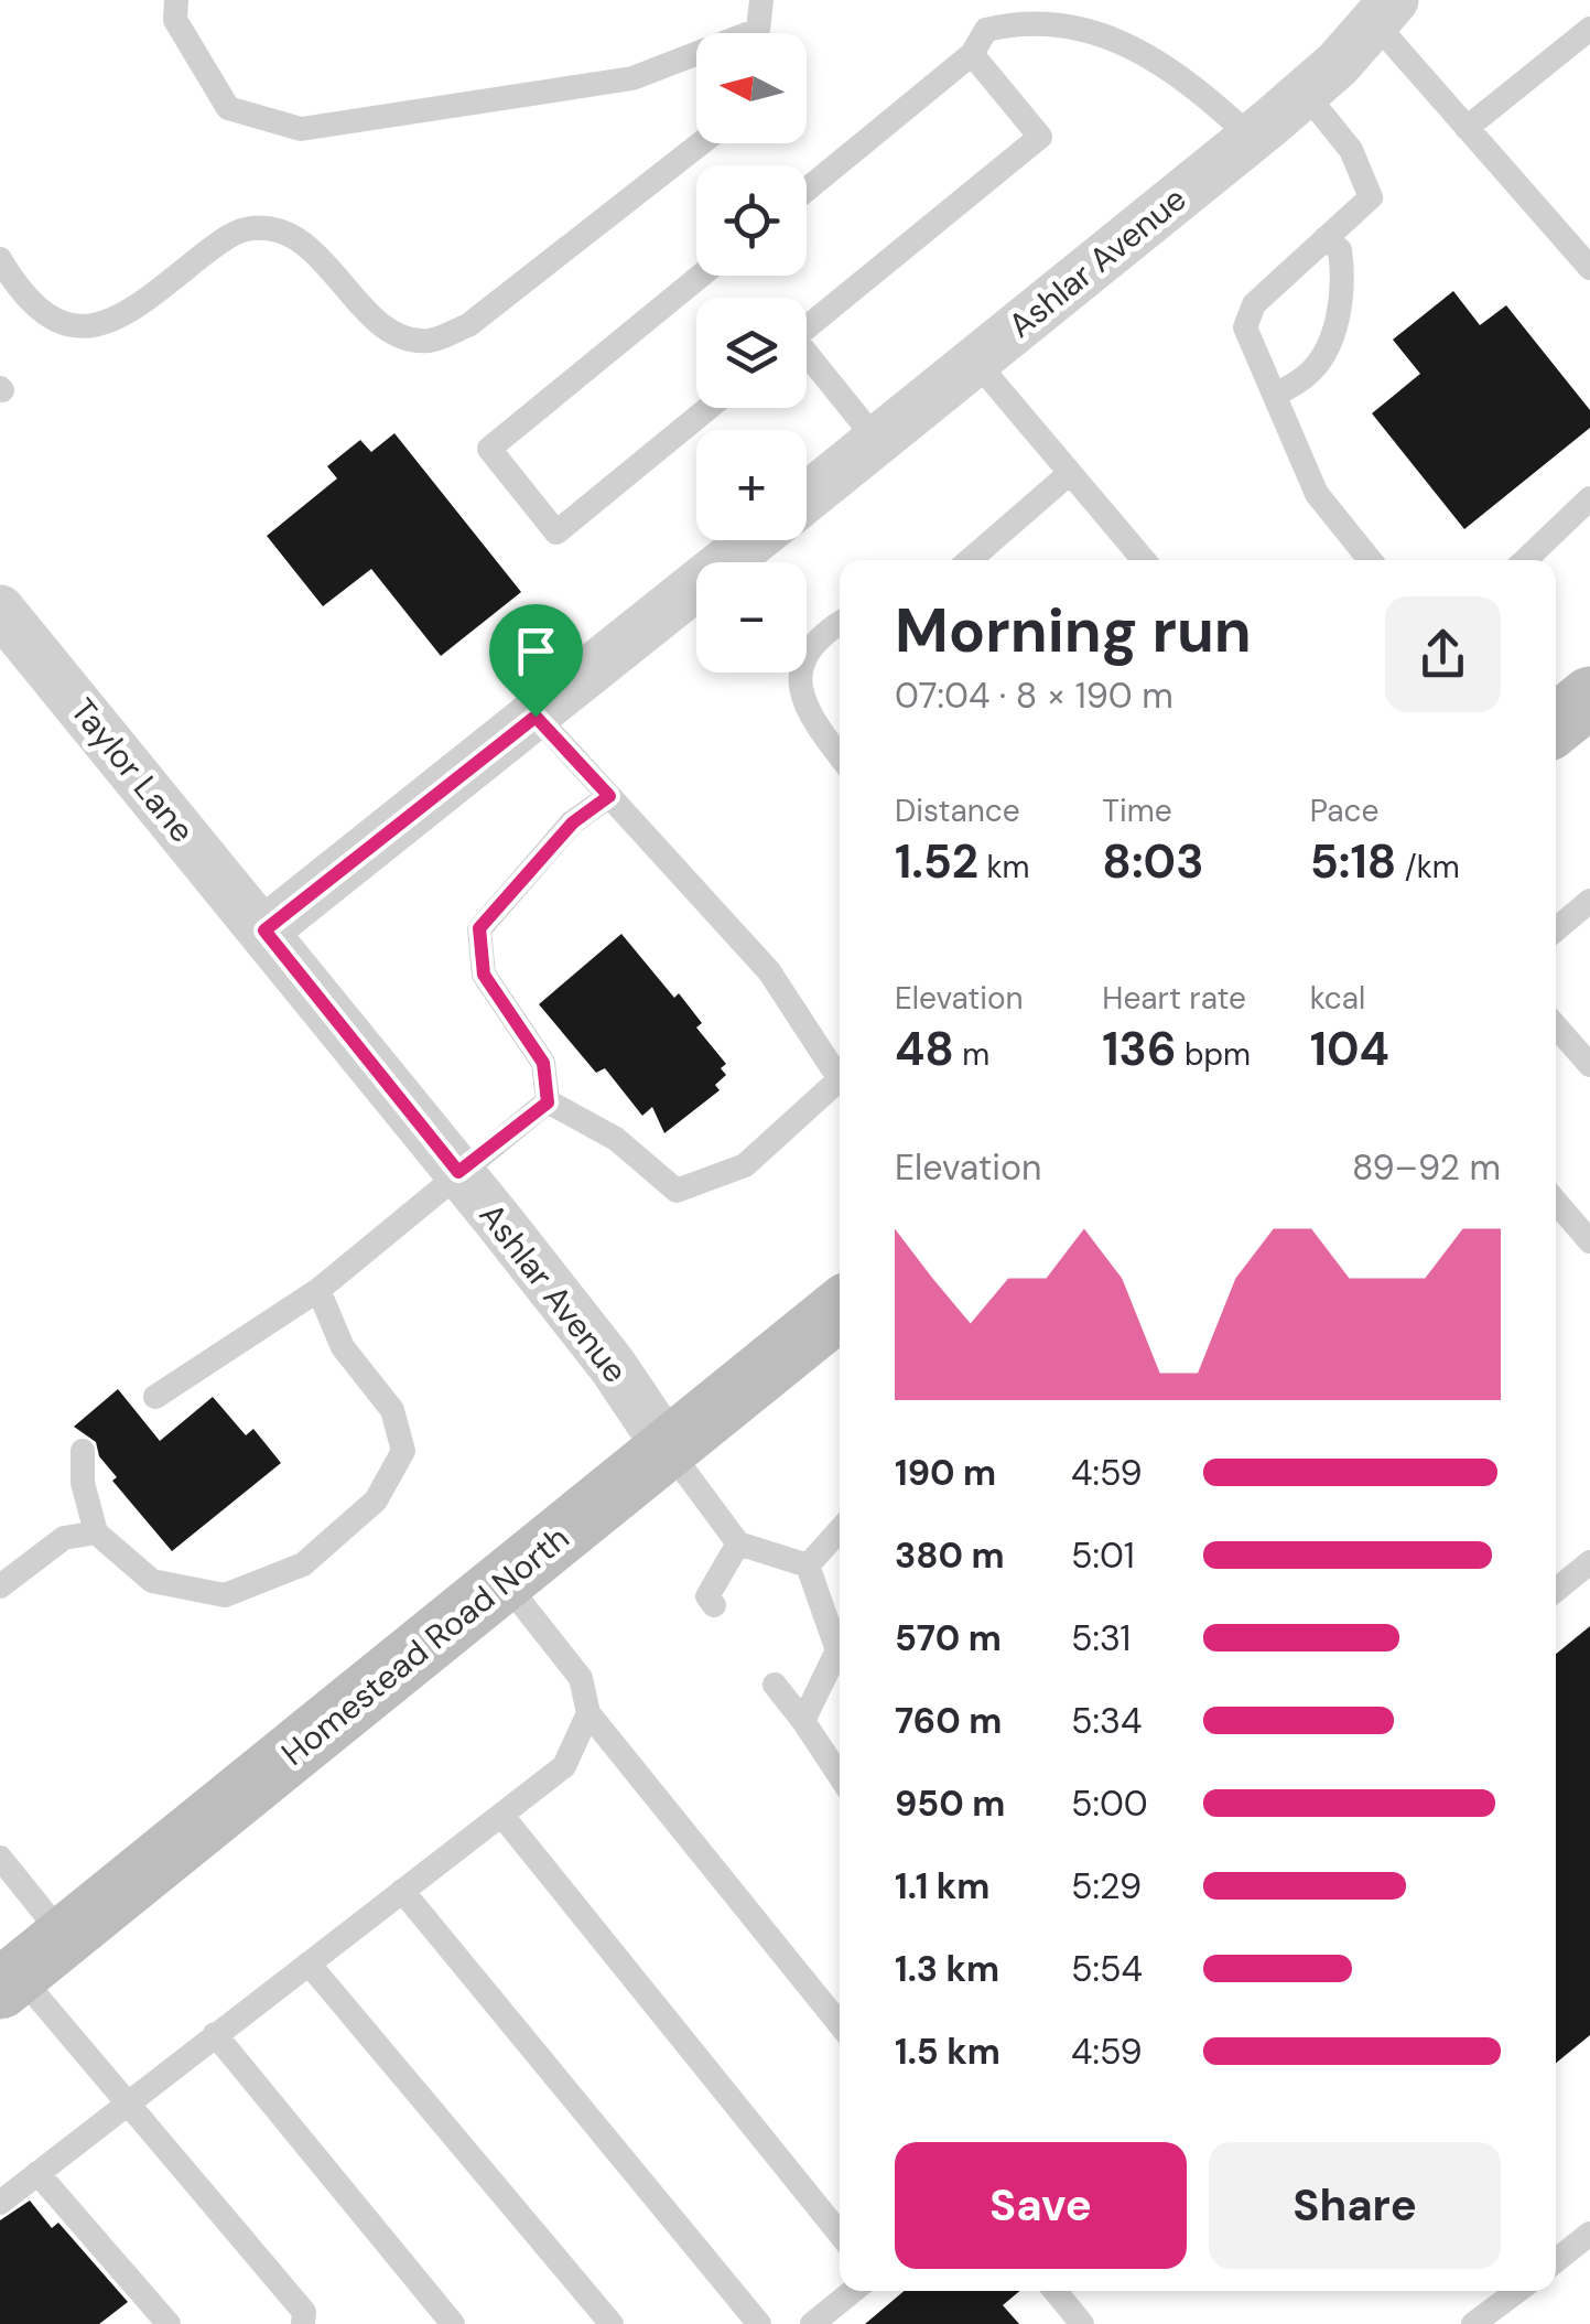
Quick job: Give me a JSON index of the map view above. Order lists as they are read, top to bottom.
{
  "streets": {
    "main road": ["Homestead Road North"],
    "street": ["Ashlar Avenue", "Taylor Lane"]
  },
  "crossings": [
    ["Ashlar Avenue", "Taylor Lane"],
    ["Ashlar Avenue", "Homestead Road North"]
  ],
  "north": "left",
  "page": {
    "map_buttons": ["+", "−"],
    "heading": ["Morning run", "07:04 · 8 × 190 m"],
    "stats": [
      ["Distance", "1.52 km"],
      ["Time", "8:03"],
      ["Pace", "5:18 /km"],
      ["Elevation", "48 m"],
      ["Heart rate", "136 bpm"],
      ["kcal", "104"]
    ],
    "chart": ["Elevation", "89–92 m"],
    "list": [
      {
        "name": "190 m",
        "note": "4:59"
      },
      {
        "name": "380 m",
        "note": "5:01"
      },
      {
        "name": "570 m",
        "note": "5:31"
      },
      {
        "name": "760 m",
        "note": "5:34"
      },
      {
        "name": "950 m",
        "note": "5:00"
      },
      {
        "name": "1.1 km",
        "note": "5:29"
      },
      {
        "name": "1.3 km",
        "note": "5:54"
      },
      {
        "name": "1.5 km",
        "note": "4:59"
      }
    ],
    "buttons": ["Save", "Share"]
  }
}
